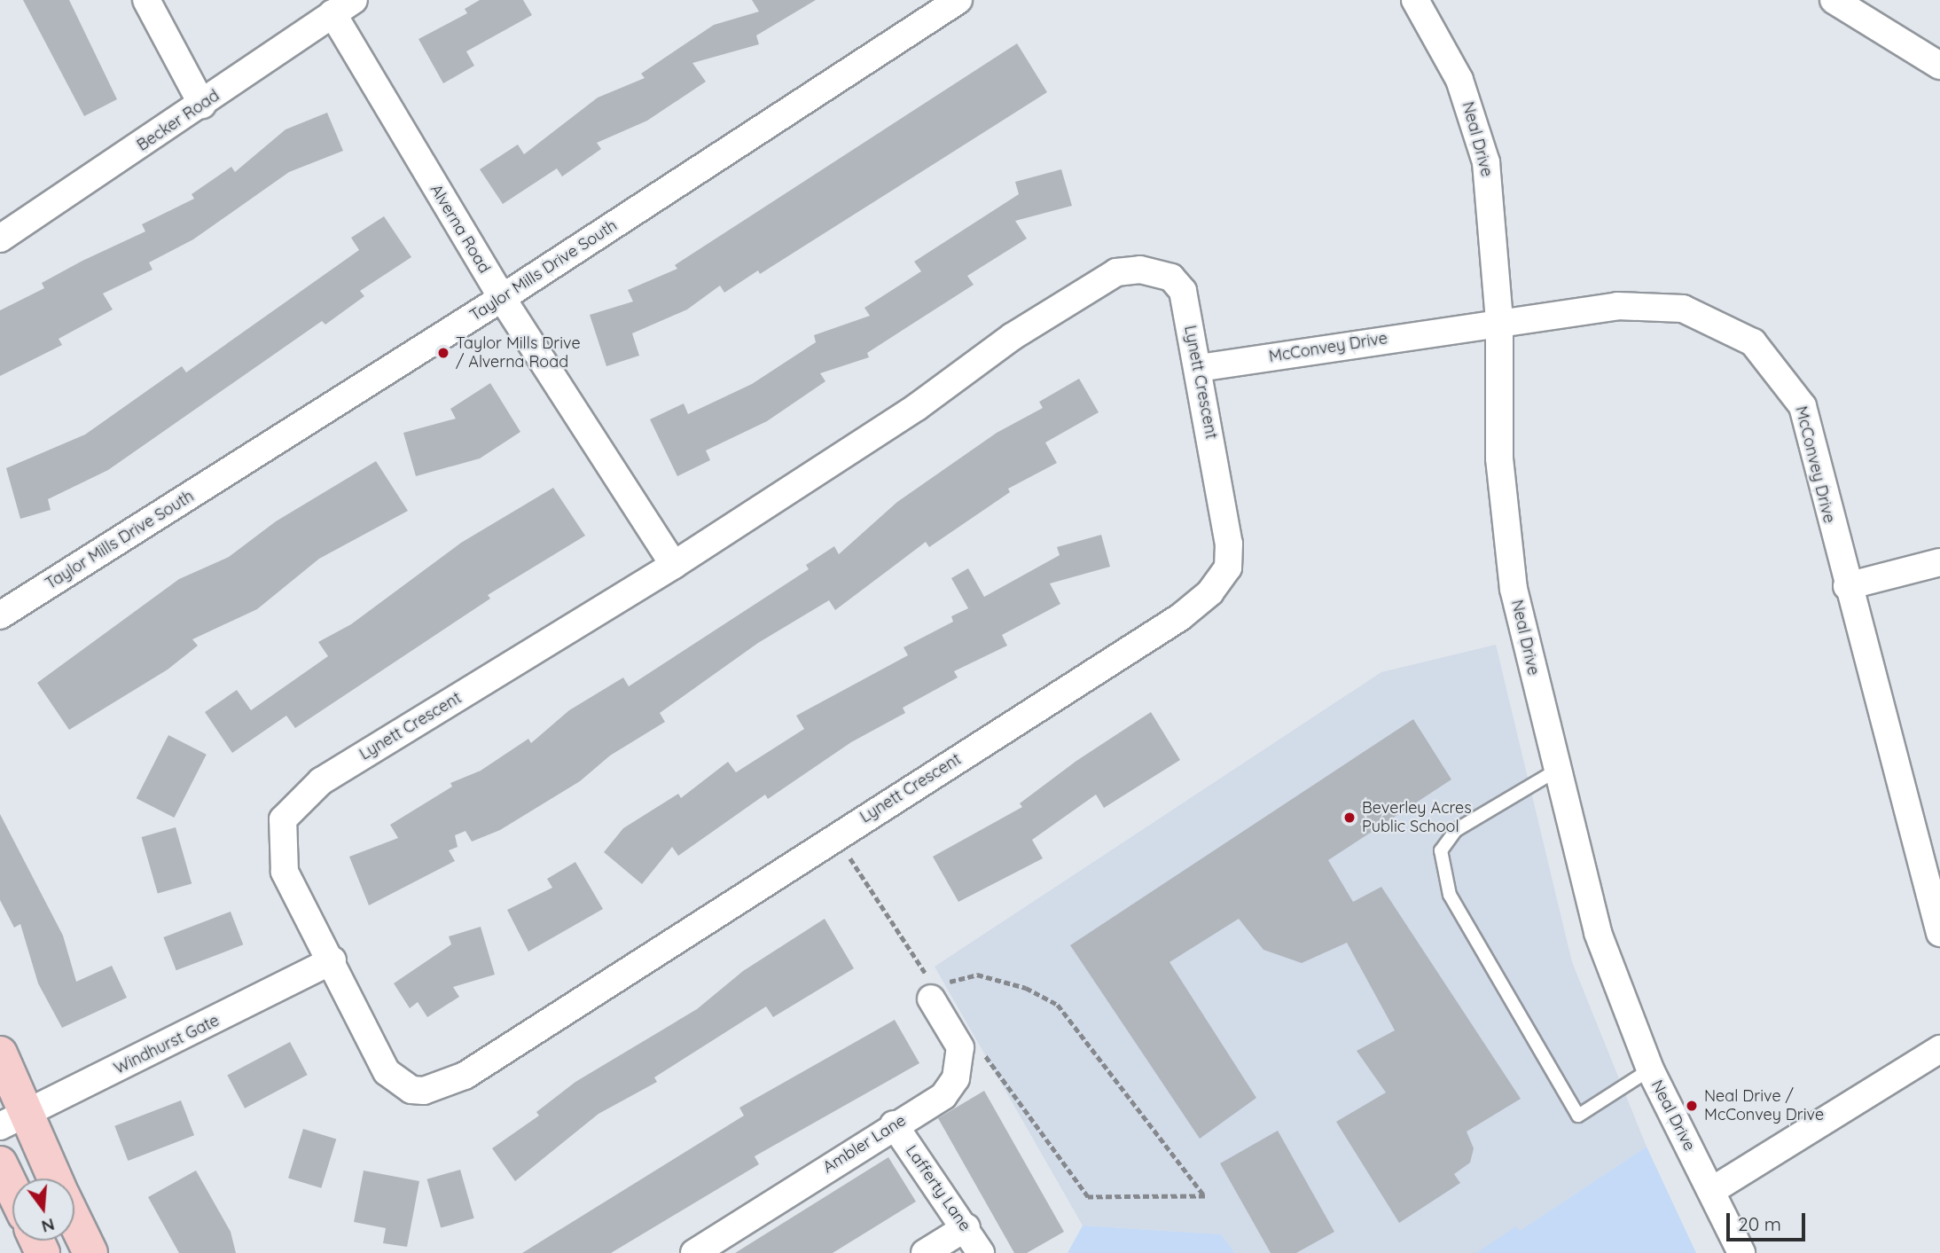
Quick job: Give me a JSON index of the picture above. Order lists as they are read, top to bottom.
{
  "streets": {
    "street": [
      "Becker Road",
      "Neal Drive",
      "Alverna Road",
      "Taylor Mills Drive South",
      "McConvey Drive",
      "Lynett Crescent",
      "Windhurst Gate",
      "Ambler Lane",
      "Lafferty Lane"
    ]
  },
  "crossings": [
    ["Becker Road", "Alverna Road"],
    ["Neal Drive", "McConvey Drive"],
    ["Alverna Road", "Taylor Mills Drive South"],
    ["Alverna Road", "Lynett Crescent"],
    ["McConvey Drive", "Lynett Crescent"],
    ["Lynett Crescent", "Windhurst Gate"],
    ["Ambler Lane", "Lafferty Lane"]
  ],
  "places": ["Taylor Mills Drive / Alverna Road", "Beverley Acres Public School", "Neal Drive / McConvey Drive"],
  "scale_bar": "20 m",
  "north": "bottom"
}
